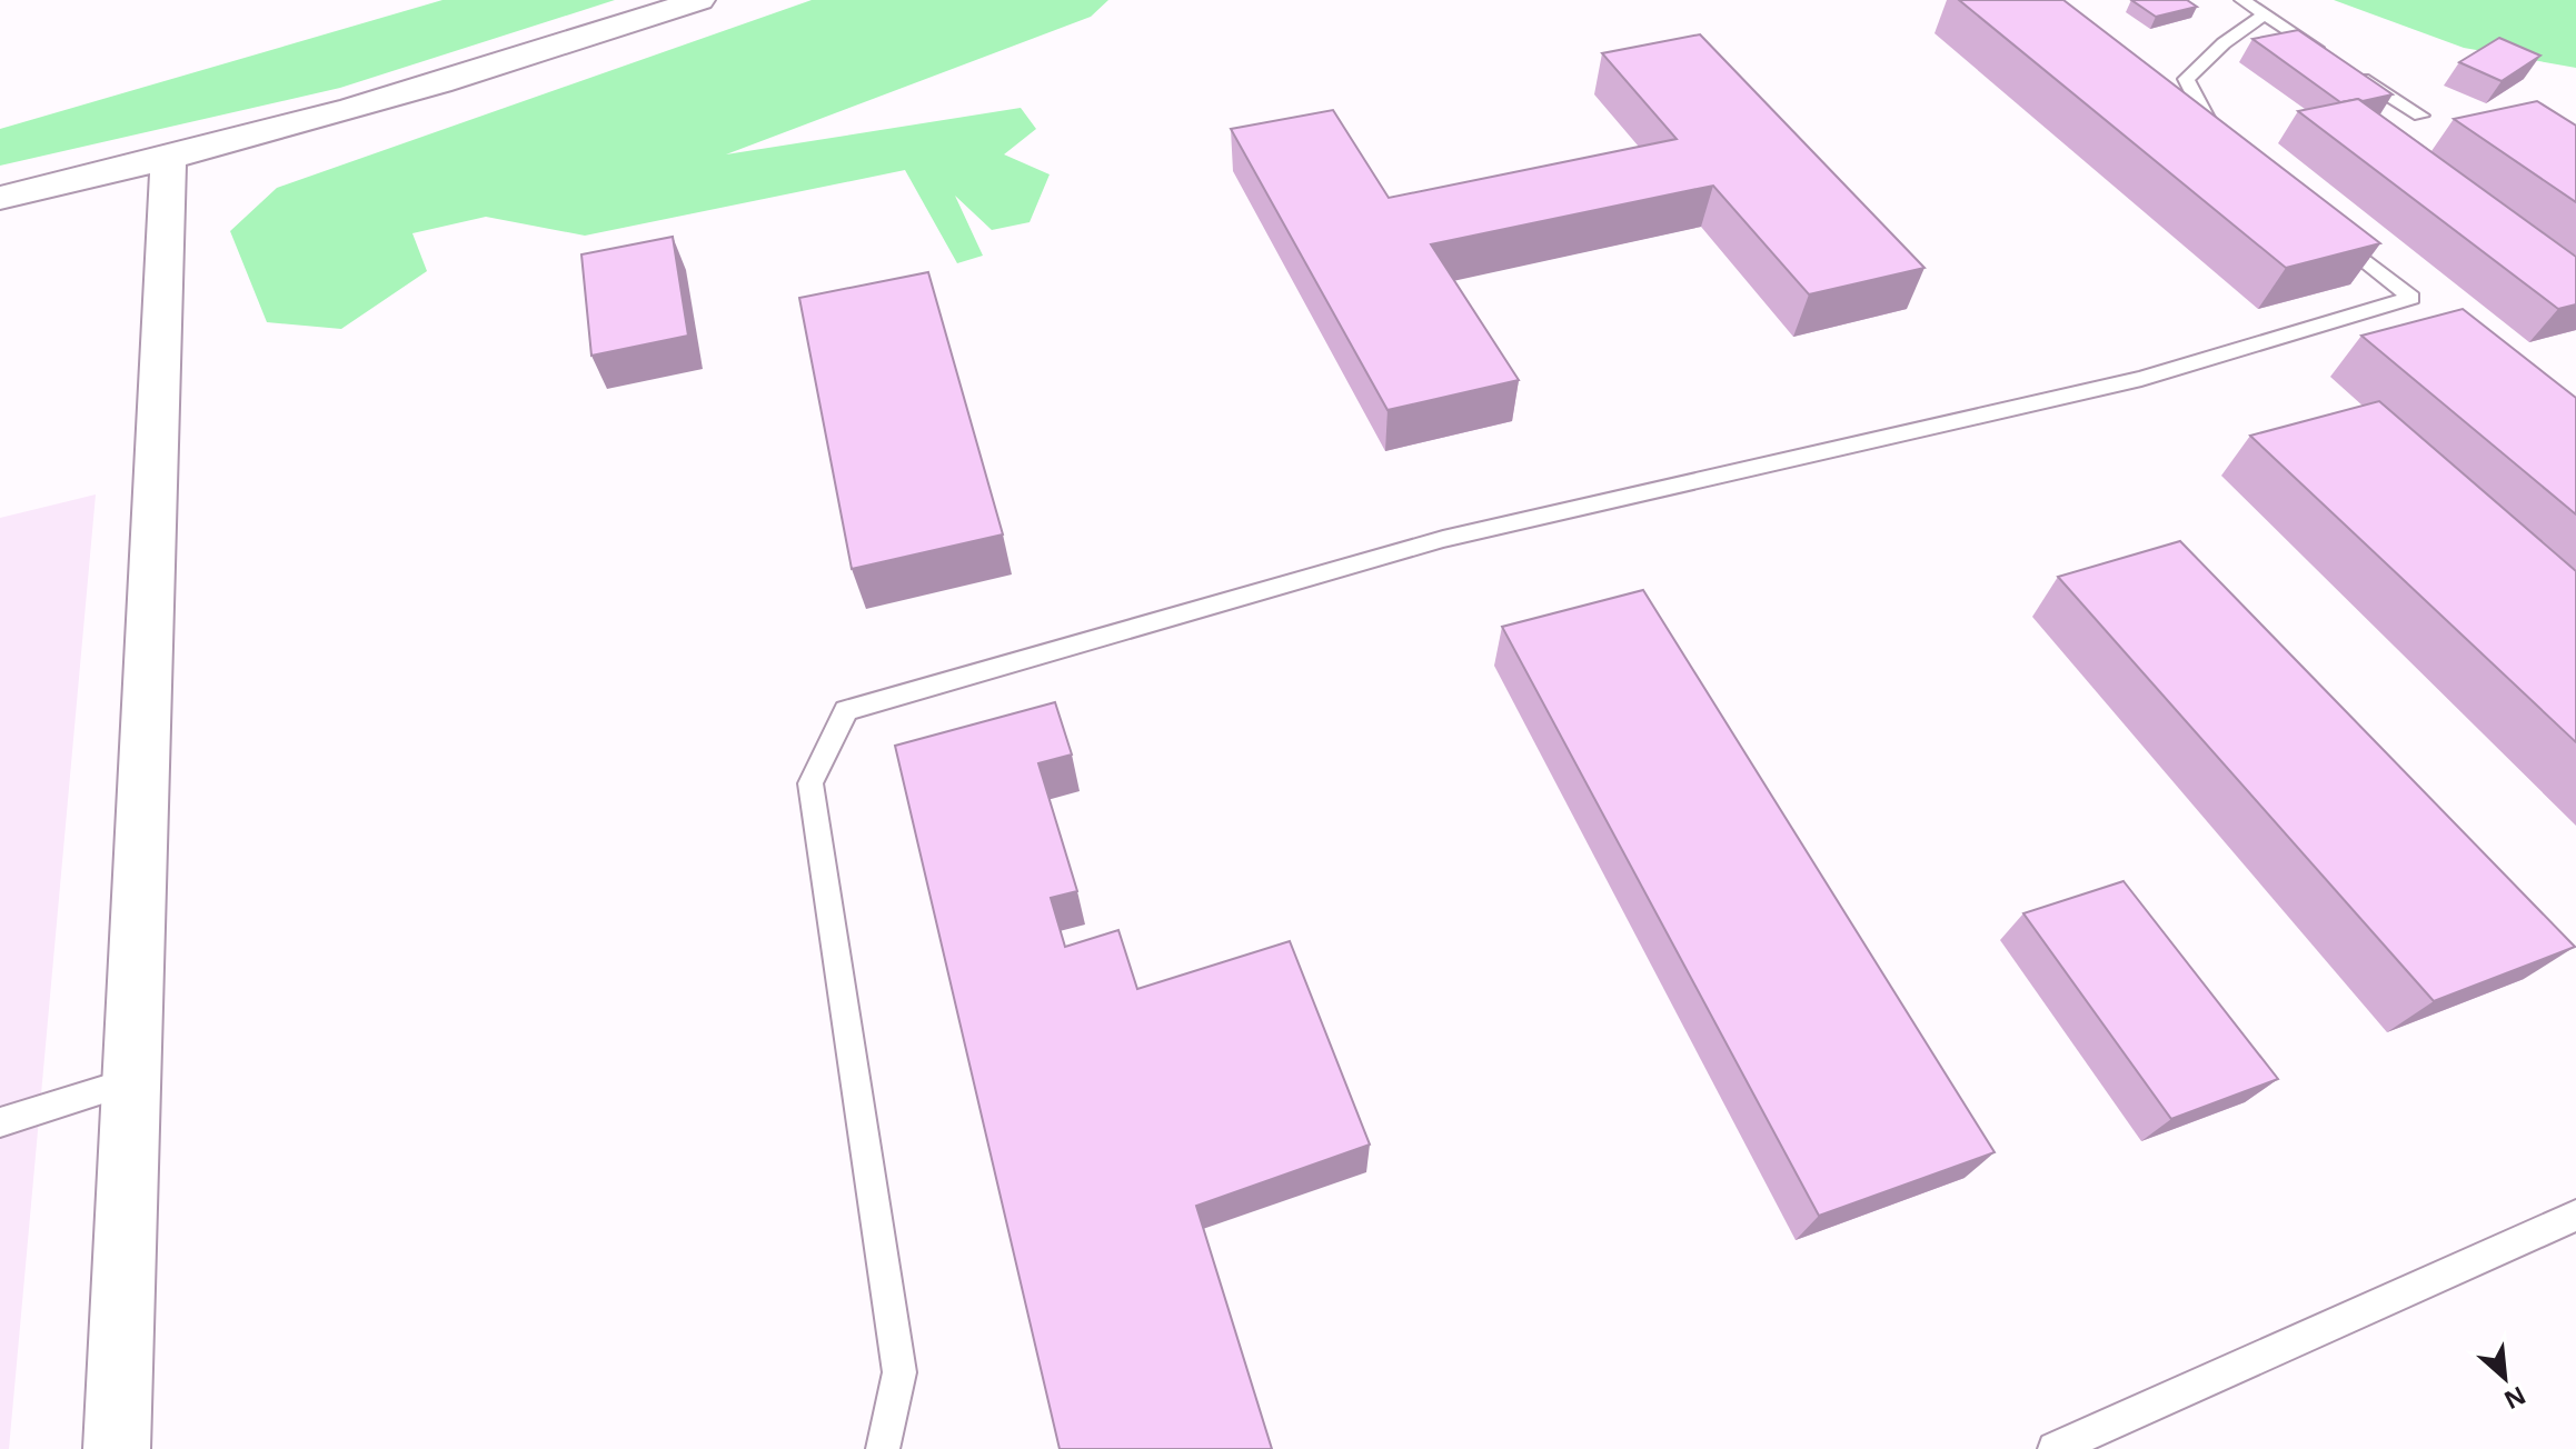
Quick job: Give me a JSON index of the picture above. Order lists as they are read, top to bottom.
{
  "north": "bottom right"
}
